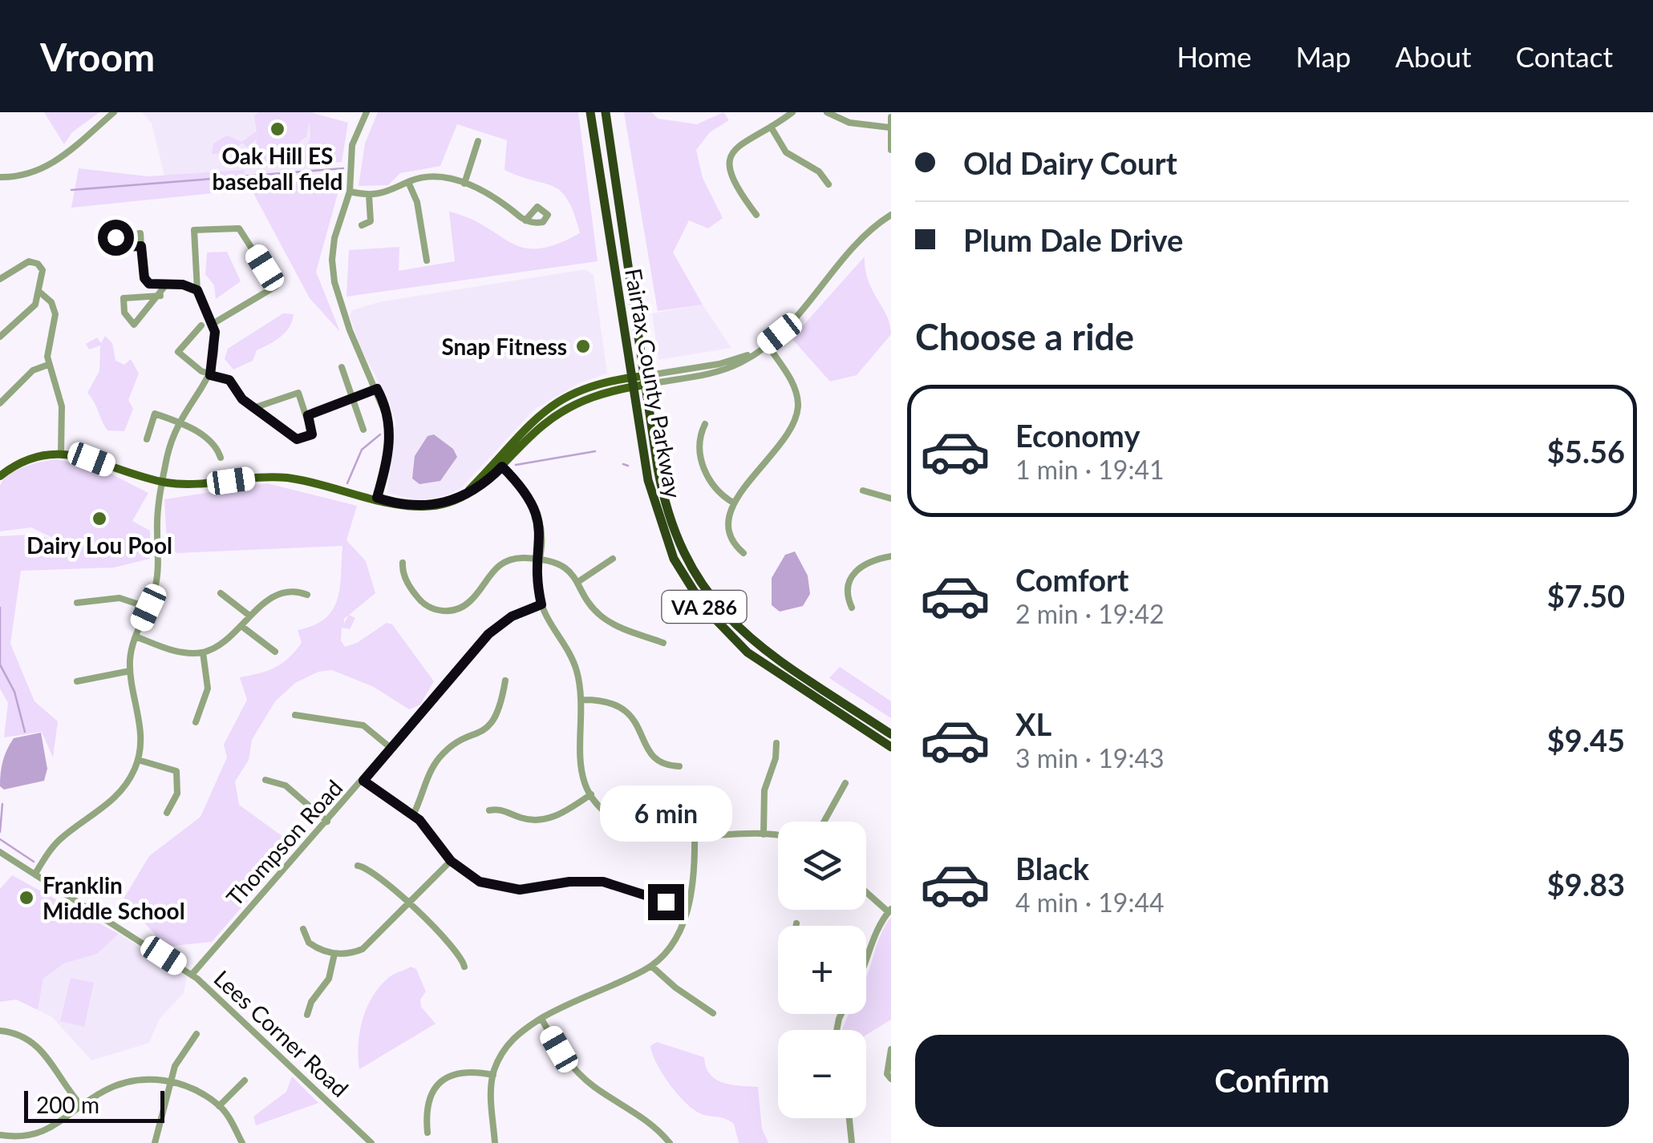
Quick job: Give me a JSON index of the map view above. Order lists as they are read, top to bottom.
{
  "streets": {
    "highway": ["Fairfax County Parkway", "VA 286"],
    "street": ["Thompson Road", "Lees Corner Road"]
  },
  "crossings": [
    ["Thompson Road", "Lees Corner Road"]
  ],
  "places": [
    "Oak Hill ES baseball field",
    "Snap Fitness",
    "Dairy Lou Pool",
    "Franklin Middle School"
  ],
  "scale_bar": "200 m",
  "page": {
    "header": "Vroom",
    "nav": [
      "Home",
      "Map",
      "About",
      "Contact"
    ],
    "banner": ["Old Dairy Court", "Plum Dale Drive"],
    "heading": "Choose a ride",
    "list": [
      {
        "name": "Economy",
        "note": "1 min · 19:41",
        "value": "$5.56"
      },
      {
        "name": "Comfort",
        "note": "2 min · 19:42",
        "value": "$7.50"
      },
      {
        "name": "XL",
        "note": "3 min · 19:43",
        "value": "$9.45"
      },
      {
        "name": "Black",
        "note": "4 min · 19:44",
        "value": "$9.83"
      }
    ],
    "bubble": "6 min",
    "map_buttons": ["+", "−"],
    "buttons": "Confirm",
    "scale": "200 m"
  }
}
